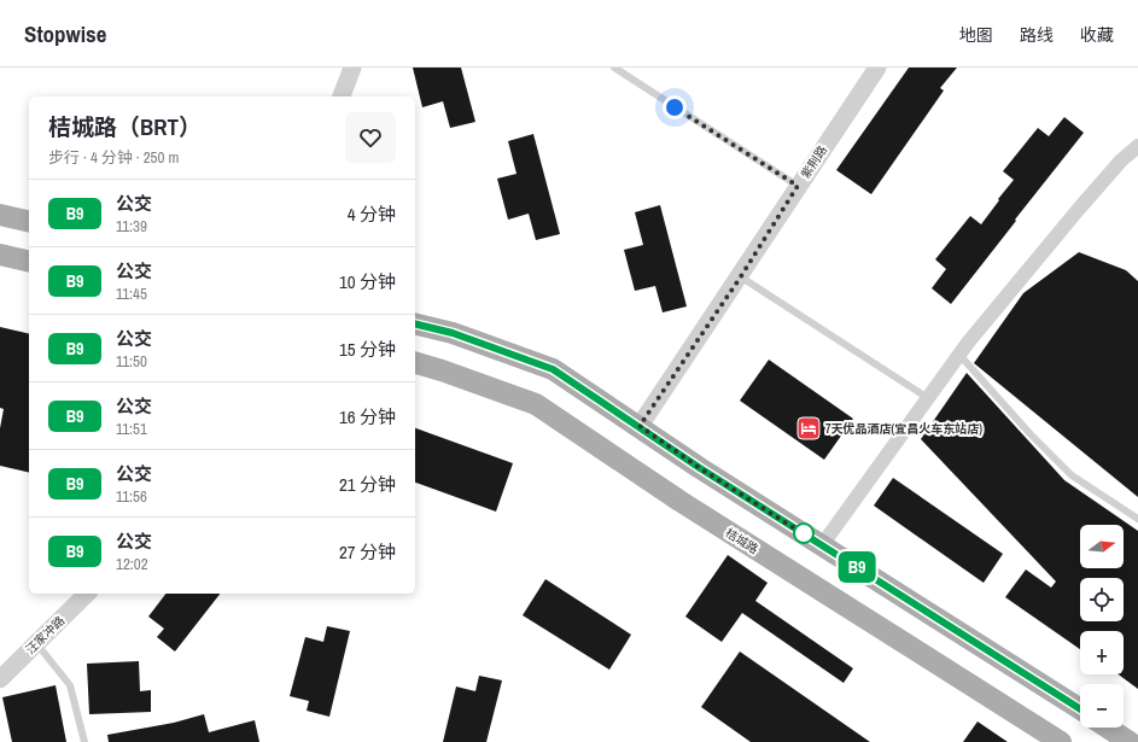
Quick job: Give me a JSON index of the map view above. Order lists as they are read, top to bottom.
{
  "streets": {
    "main road": ["桔城路"],
    "street": ["紫荆路", "汪家冲路"]
  },
  "places": {
    "hotel": ["7天优品酒店(宜昌火车东站店)"]
  },
  "lines": ["bus line B9"],
  "north": "right",
  "page": {
    "header": "Stopwise",
    "nav": ["地图", "路线", "收藏"],
    "on_map": "B9",
    "heading": ["桔城路（BRT）", "步行 · 4 分钟 · 250 m"],
    "list": [
      {
        "mark": "B9",
        "name": "公交",
        "note": "11:39",
        "value": "4 分钟"
      },
      {
        "mark": "B9",
        "name": "公交",
        "note": "11:45",
        "value": "10 分钟"
      },
      {
        "mark": "B9",
        "name": "公交",
        "note": "11:50",
        "value": "15 分钟"
      },
      {
        "mark": "B9",
        "name": "公交",
        "note": "11:51",
        "value": "16 分钟"
      },
      {
        "mark": "B9",
        "name": "公交",
        "note": "11:56",
        "value": "21 分钟"
      },
      {
        "mark": "B9",
        "name": "公交",
        "note": "12:02",
        "value": "27 分钟"
      }
    ],
    "map_buttons": ["+", "−"]
  }
}
